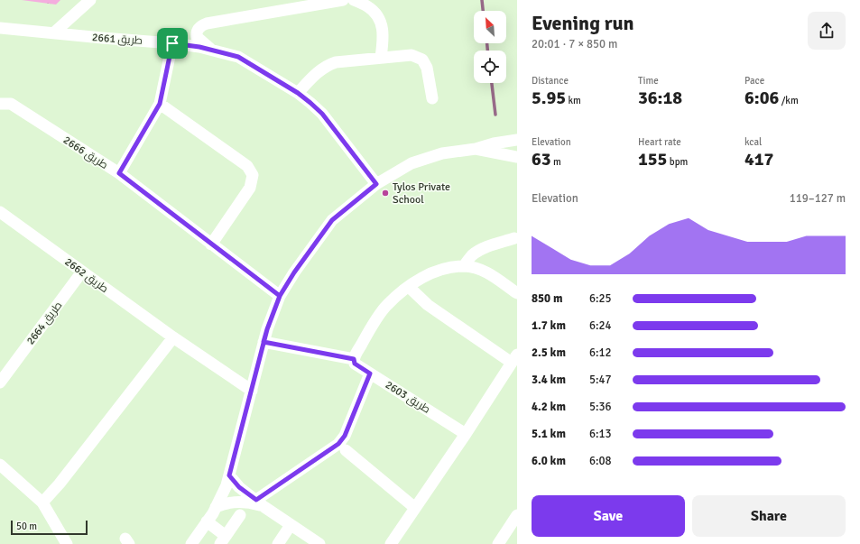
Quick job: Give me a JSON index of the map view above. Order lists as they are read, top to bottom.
{
  "streets": {
    "street": [
      "طريق 2661",
      "طريق 2666",
      "طريق 2662",
      "طريق 2664",
      "طريق 2603"
    ]
  },
  "crossings": [
    ["طريق 2662", "طريق 2664"]
  ],
  "places": ["Tylos Private School"],
  "scale_bar": "50 m",
  "north": "top left",
  "page": {
    "heading": ["Evening run", "20:01 · 7 × 850 m"],
    "stats": [
      ["Distance", "5.95 km"],
      ["Time", "36:18"],
      ["Pace", "6:06 /km"],
      ["Elevation", "63 m"],
      ["Heart rate", "155 bpm"],
      ["kcal", "417"]
    ],
    "chart": ["Elevation", "119–127 m"],
    "list": [
      {
        "name": "850 m",
        "note": "6:25"
      },
      {
        "name": "1.7 km",
        "note": "6:24"
      },
      {
        "name": "2.5 km",
        "note": "6:12"
      },
      {
        "name": "3.4 km",
        "note": "5:47"
      },
      {
        "name": "4.2 km",
        "note": "5:36"
      },
      {
        "name": "5.1 km",
        "note": "6:13"
      },
      {
        "name": "6.0 km",
        "note": "6:08"
      }
    ],
    "buttons": ["Save", "Share"],
    "scale": "50 m"
  }
}
